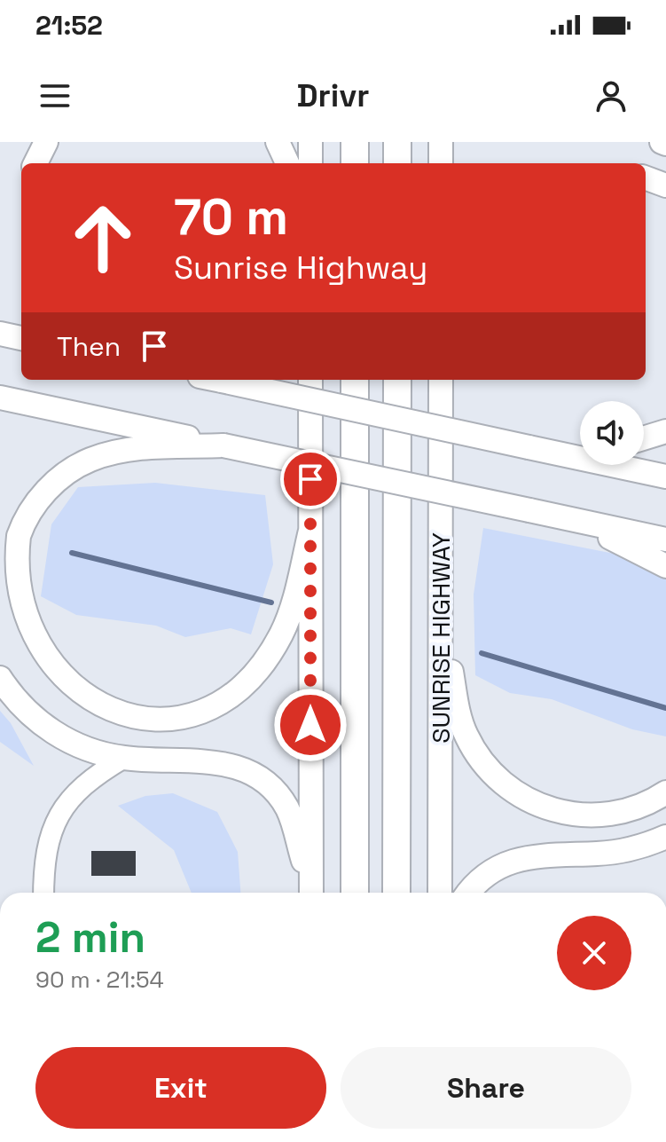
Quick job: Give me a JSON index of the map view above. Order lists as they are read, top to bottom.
{
  "streets": {
    "highway": ["SUNRISE HIGHWAY"]
  },
  "page": {
    "status": "21:52",
    "header": "Drivr",
    "turn": ["70 m", "Sunrise Highway"],
    "then": "Then",
    "heading": ["2 min", "90 m · 21:54"],
    "buttons": ["Exit", "Share"]
  }
}
